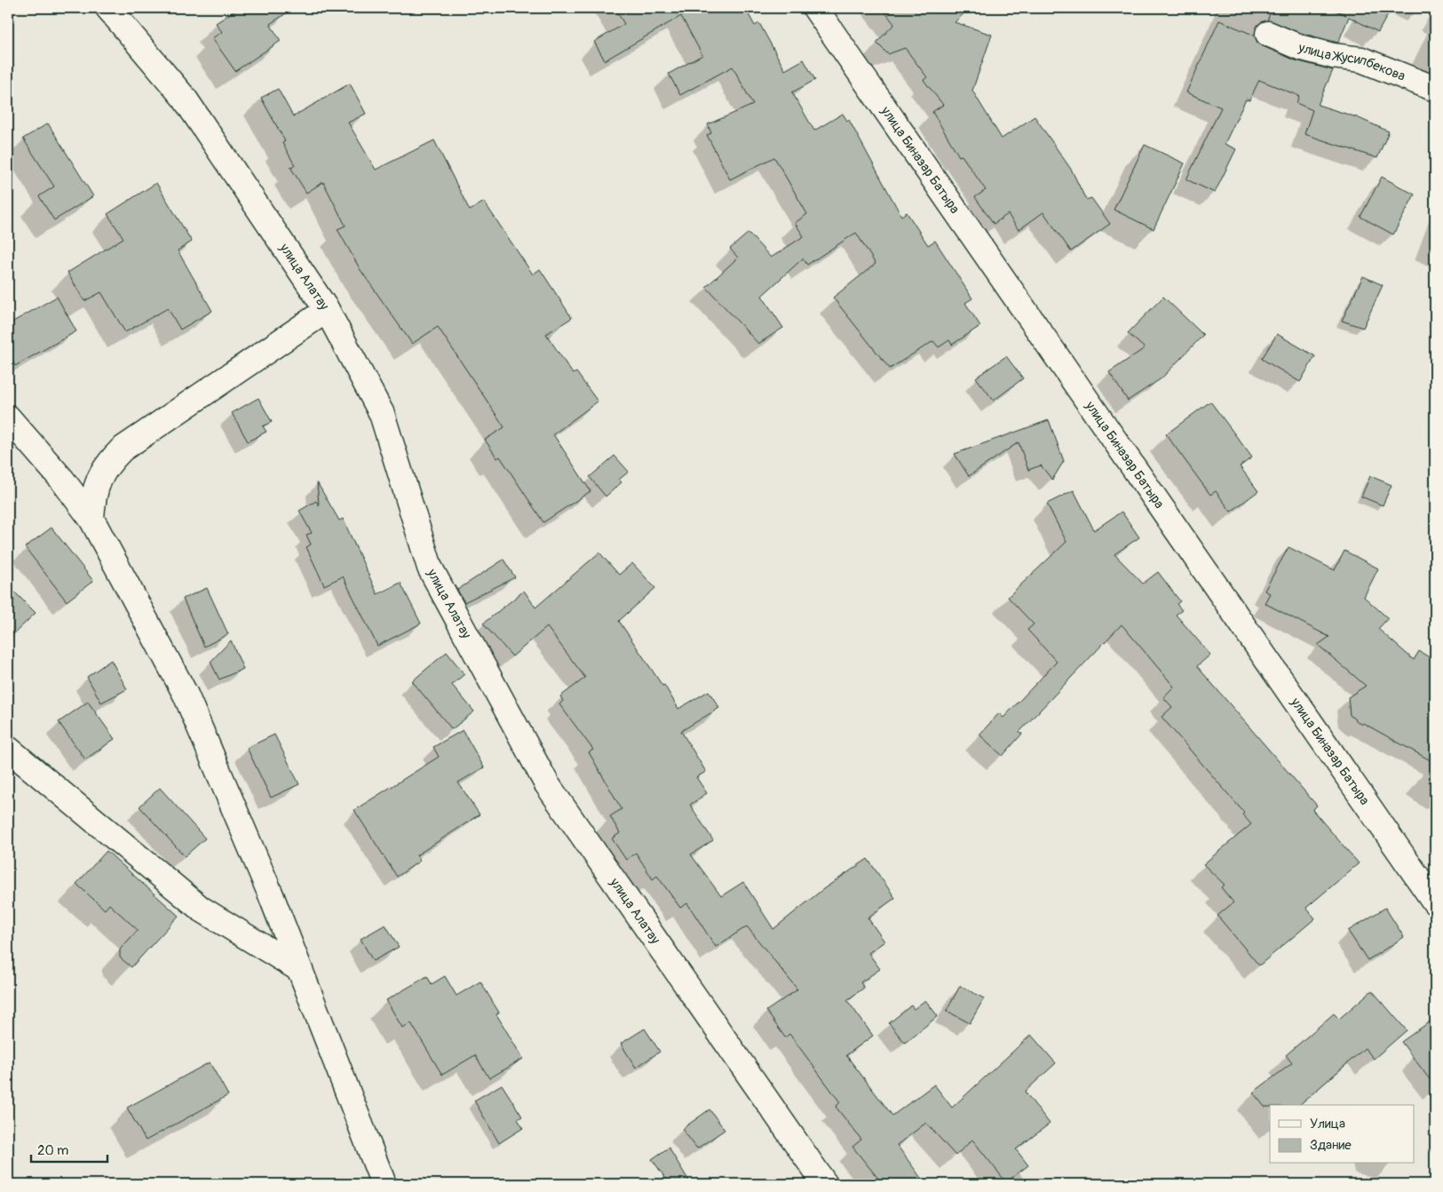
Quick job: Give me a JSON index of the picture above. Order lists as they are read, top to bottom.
{
  "streets": {
    "street": ["улица Жусипбекова", "улица Биназар Батыра", "улица Алатау"]
  },
  "legend": ["Улица", "Здание"],
  "scale_bar": "20 m"
}
